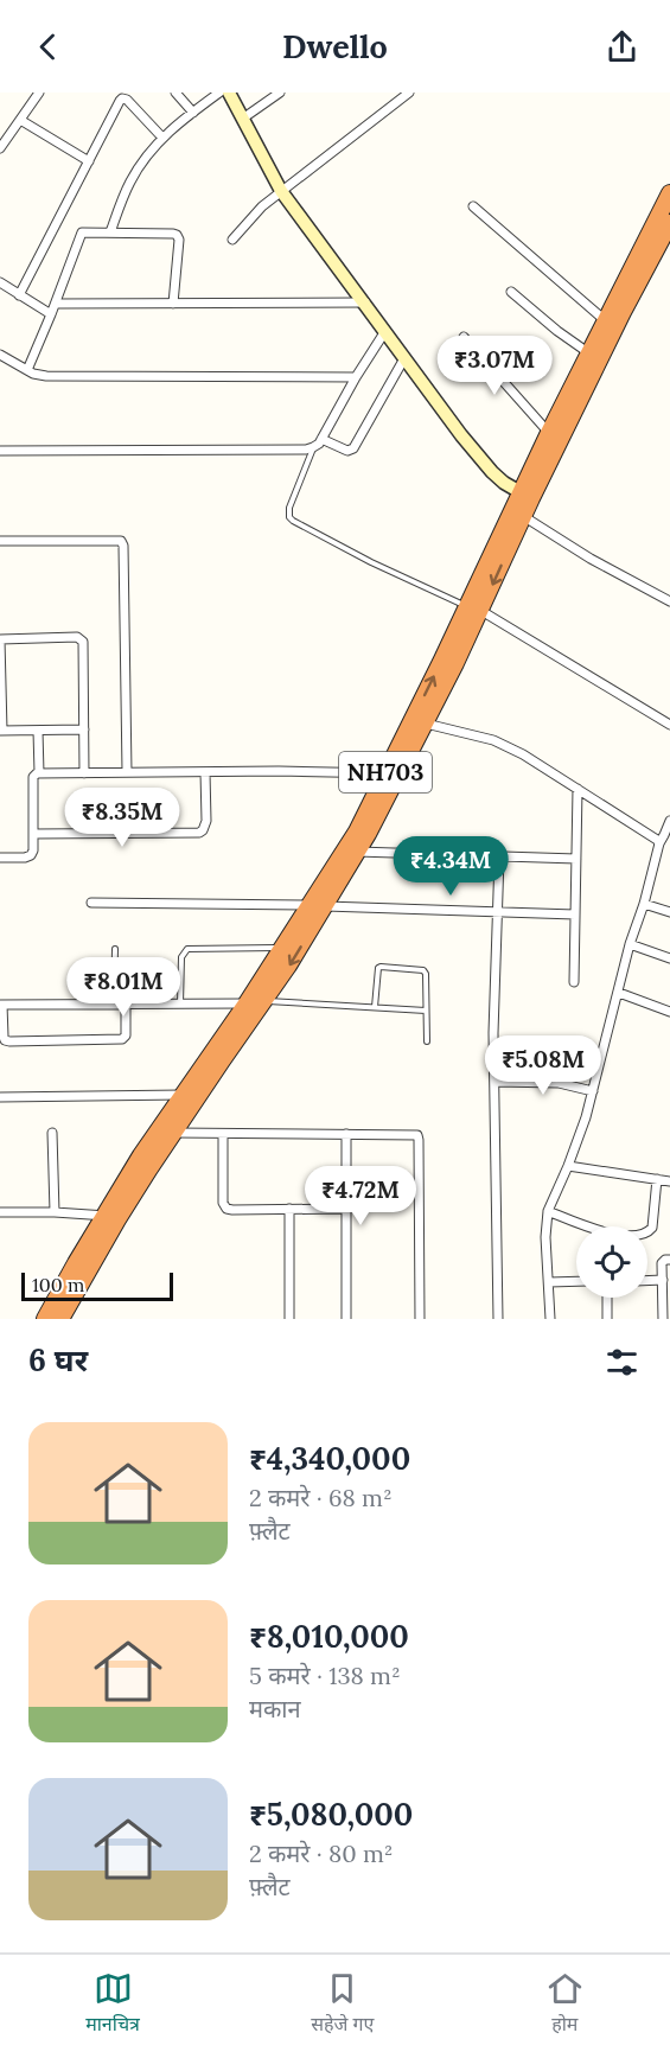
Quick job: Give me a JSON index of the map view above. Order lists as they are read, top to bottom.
{
  "streets": {
    "highway": ["NH703"]
  },
  "scale_bar": "100 m",
  "page": {
    "header": "Dwello",
    "price": [
      "₹3.07M",
      "₹8.35M",
      "₹4.34M",
      "₹8.01M",
      "₹5.08M",
      "₹4.72M"
    ],
    "scale": "100 m",
    "heading": "6 घर",
    "list": [
      {
        "name": "₹4,340,000",
        "note": "2 कमरे · 68 m² · फ़्लैट"
      },
      {
        "name": "₹8,010,000",
        "note": "5 कमरे · 138 m² · मकान"
      },
      {
        "name": "₹5,080,000",
        "note": "2 कमरे · 80 m² · फ़्लैट"
      }
    ],
    "tabs": ["मानचित्र", "सहेजे गए", "होम"]
  }
}
